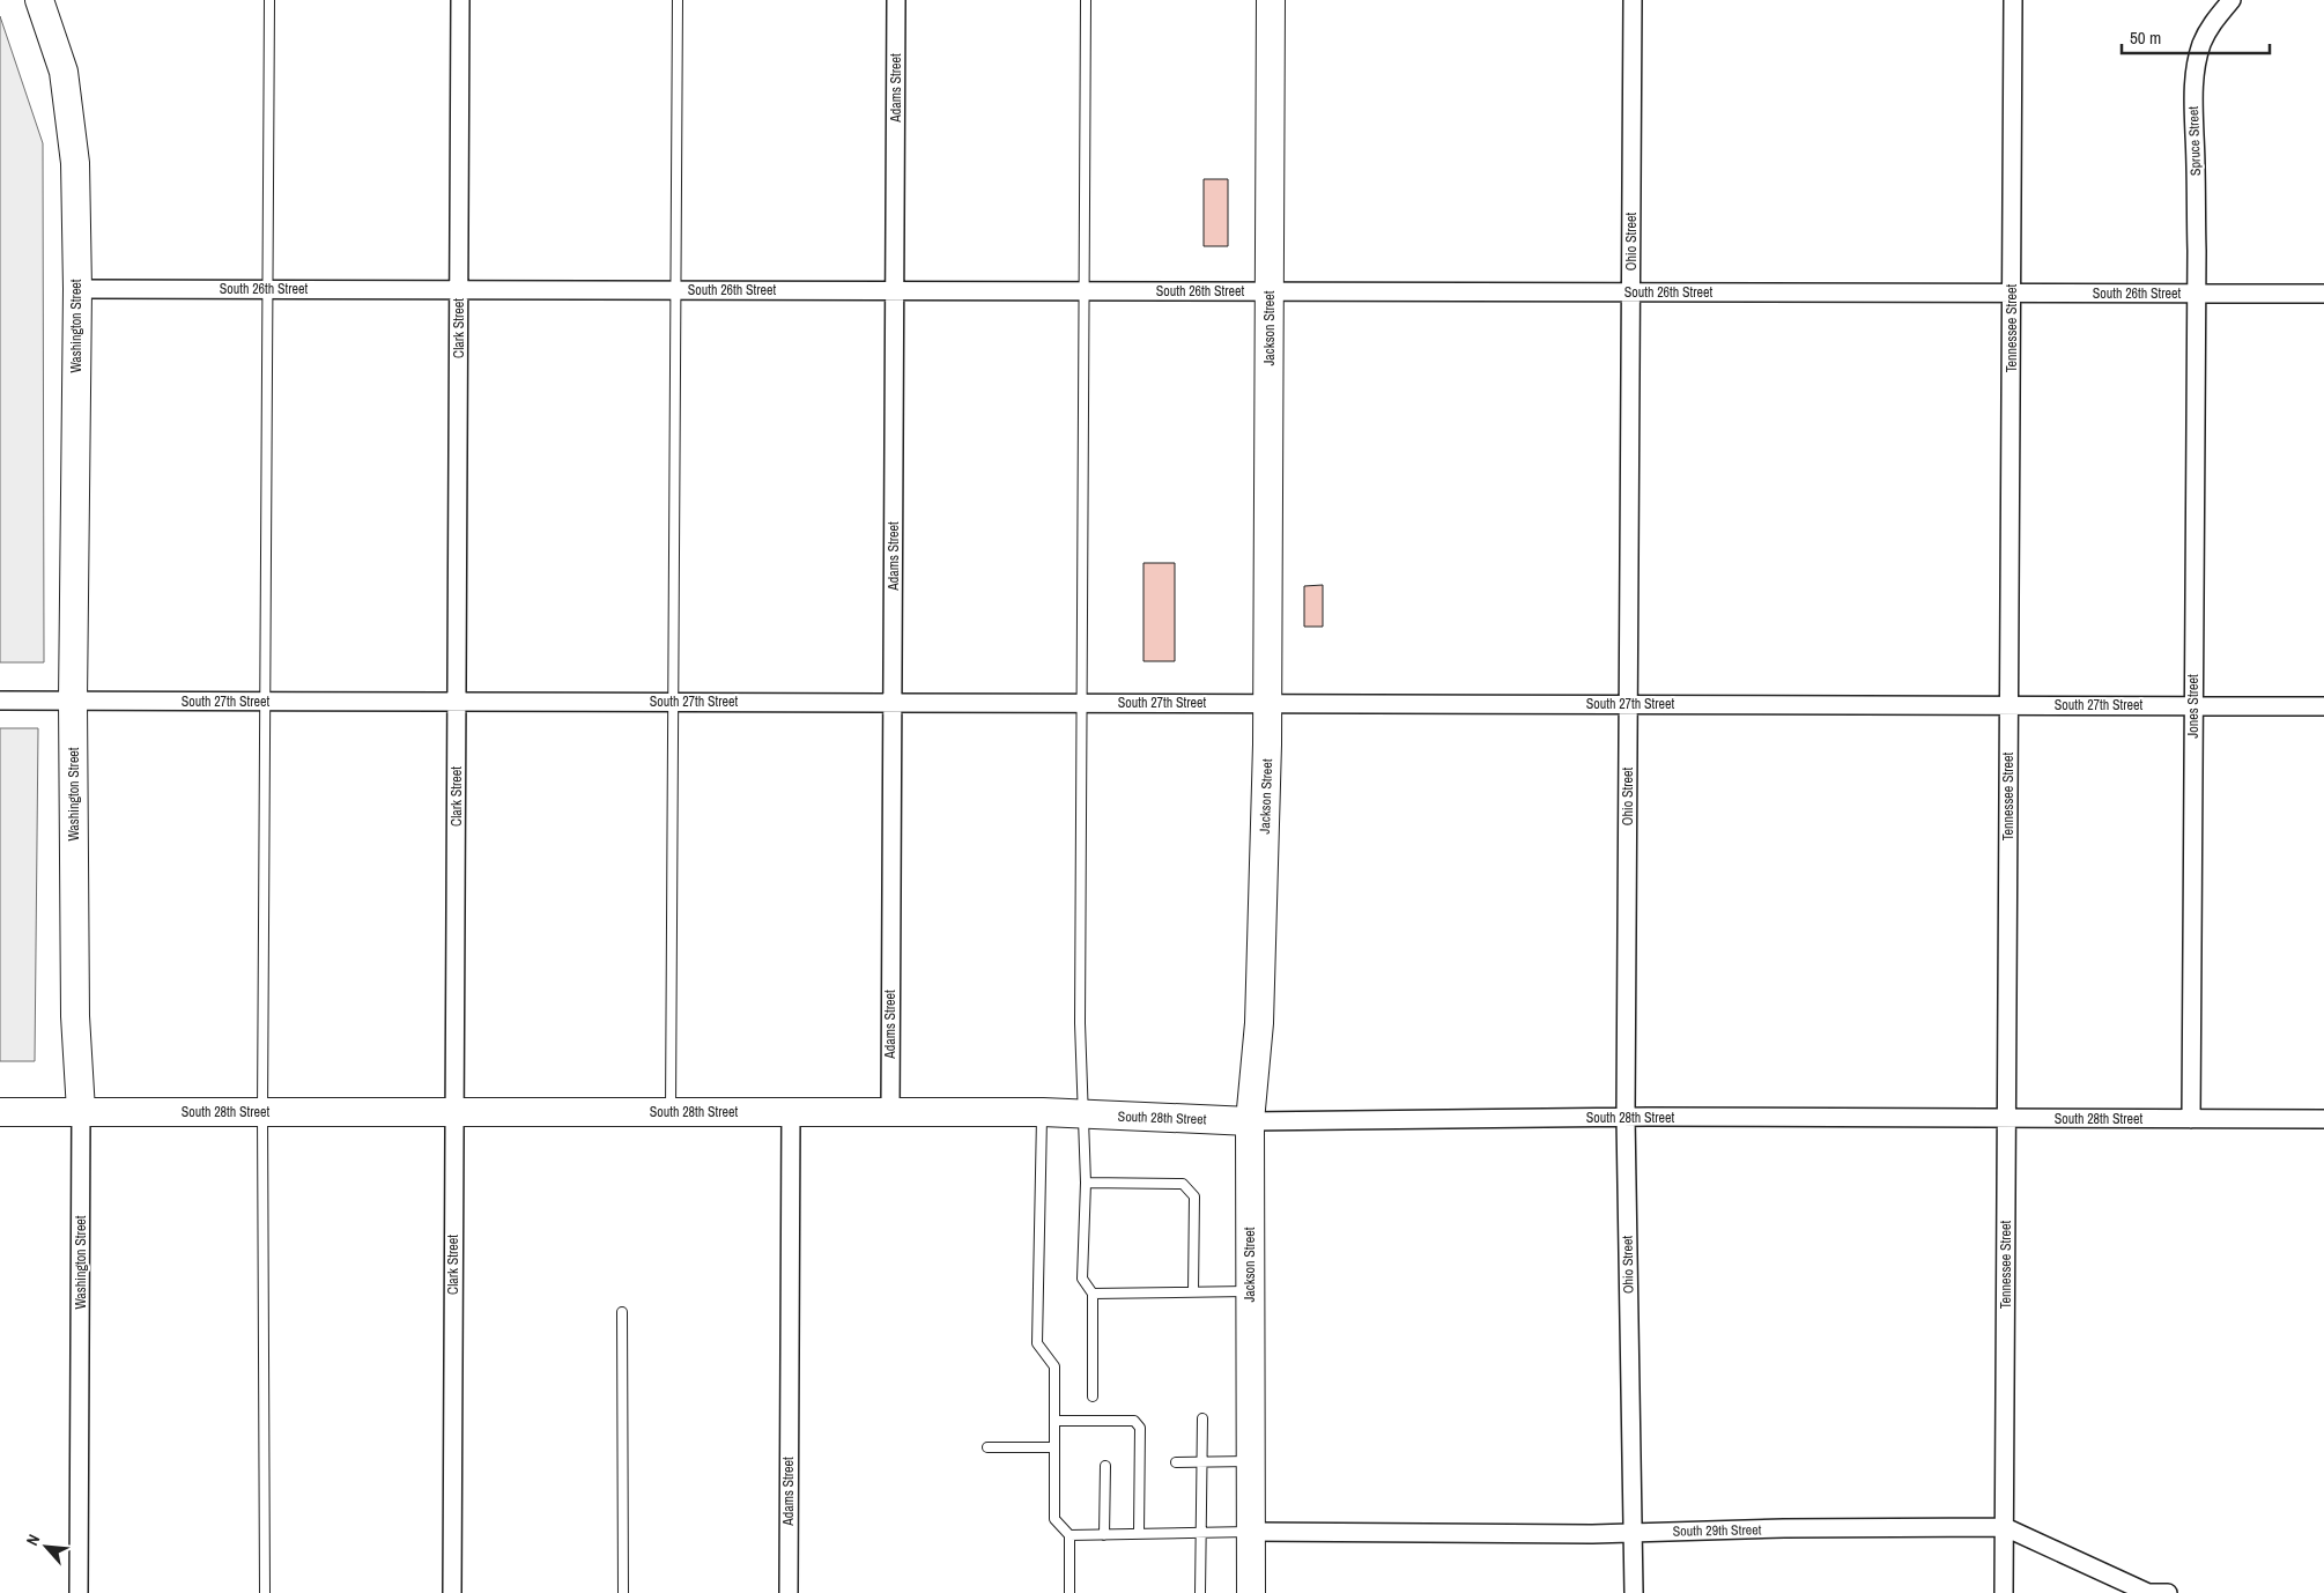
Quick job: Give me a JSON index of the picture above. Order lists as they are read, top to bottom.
{
  "streets": {
    "main road": ["Washington Street", "Jackson Street", "South 28th Street"],
    "street": [
      "Adams Street",
      "Spruce Street",
      "Ohio Street",
      "South 26th Street",
      "Clark Street",
      "Tennessee Street",
      "South 27th Street",
      "Jones Street",
      "South 29th Street"
    ]
  },
  "crossings": [
    ["Adams Street", "South 26th Street"],
    ["Adams Street", "South 27th Street"],
    ["Adams Street", "South 28th Street"],
    ["Spruce Street", "South 26th Street"],
    ["Spruce Street", "Jones Street"],
    ["Ohio Street", "South 26th Street"],
    ["Ohio Street", "South 27th Street"],
    ["Ohio Street", "South 28th Street"],
    ["Ohio Street", "South 29th Street"],
    ["South 26th Street", "Washington Street"],
    ["South 26th Street", "Clark Street"],
    ["South 26th Street", "Jackson Street"],
    ["South 26th Street", "Tennessee Street"],
    ["South 26th Street", "Jones Street"],
    ["Washington Street", "South 27th Street"],
    ["Washington Street", "South 28th Street"],
    ["Clark Street", "South 27th Street"],
    ["Clark Street", "South 28th Street"],
    ["Jackson Street", "South 27th Street"],
    ["Jackson Street", "South 28th Street"],
    ["Jackson Street", "South 29th Street"],
    ["Tennessee Street", "South 27th Street"],
    ["Tennessee Street", "South 28th Street"],
    ["Tennessee Street", "South 29th Street"],
    ["South 27th Street", "Jones Street"],
    ["Jones Street", "South 28th Street"]
  ],
  "scale_bar": "50 m",
  "north": "top left"
}
